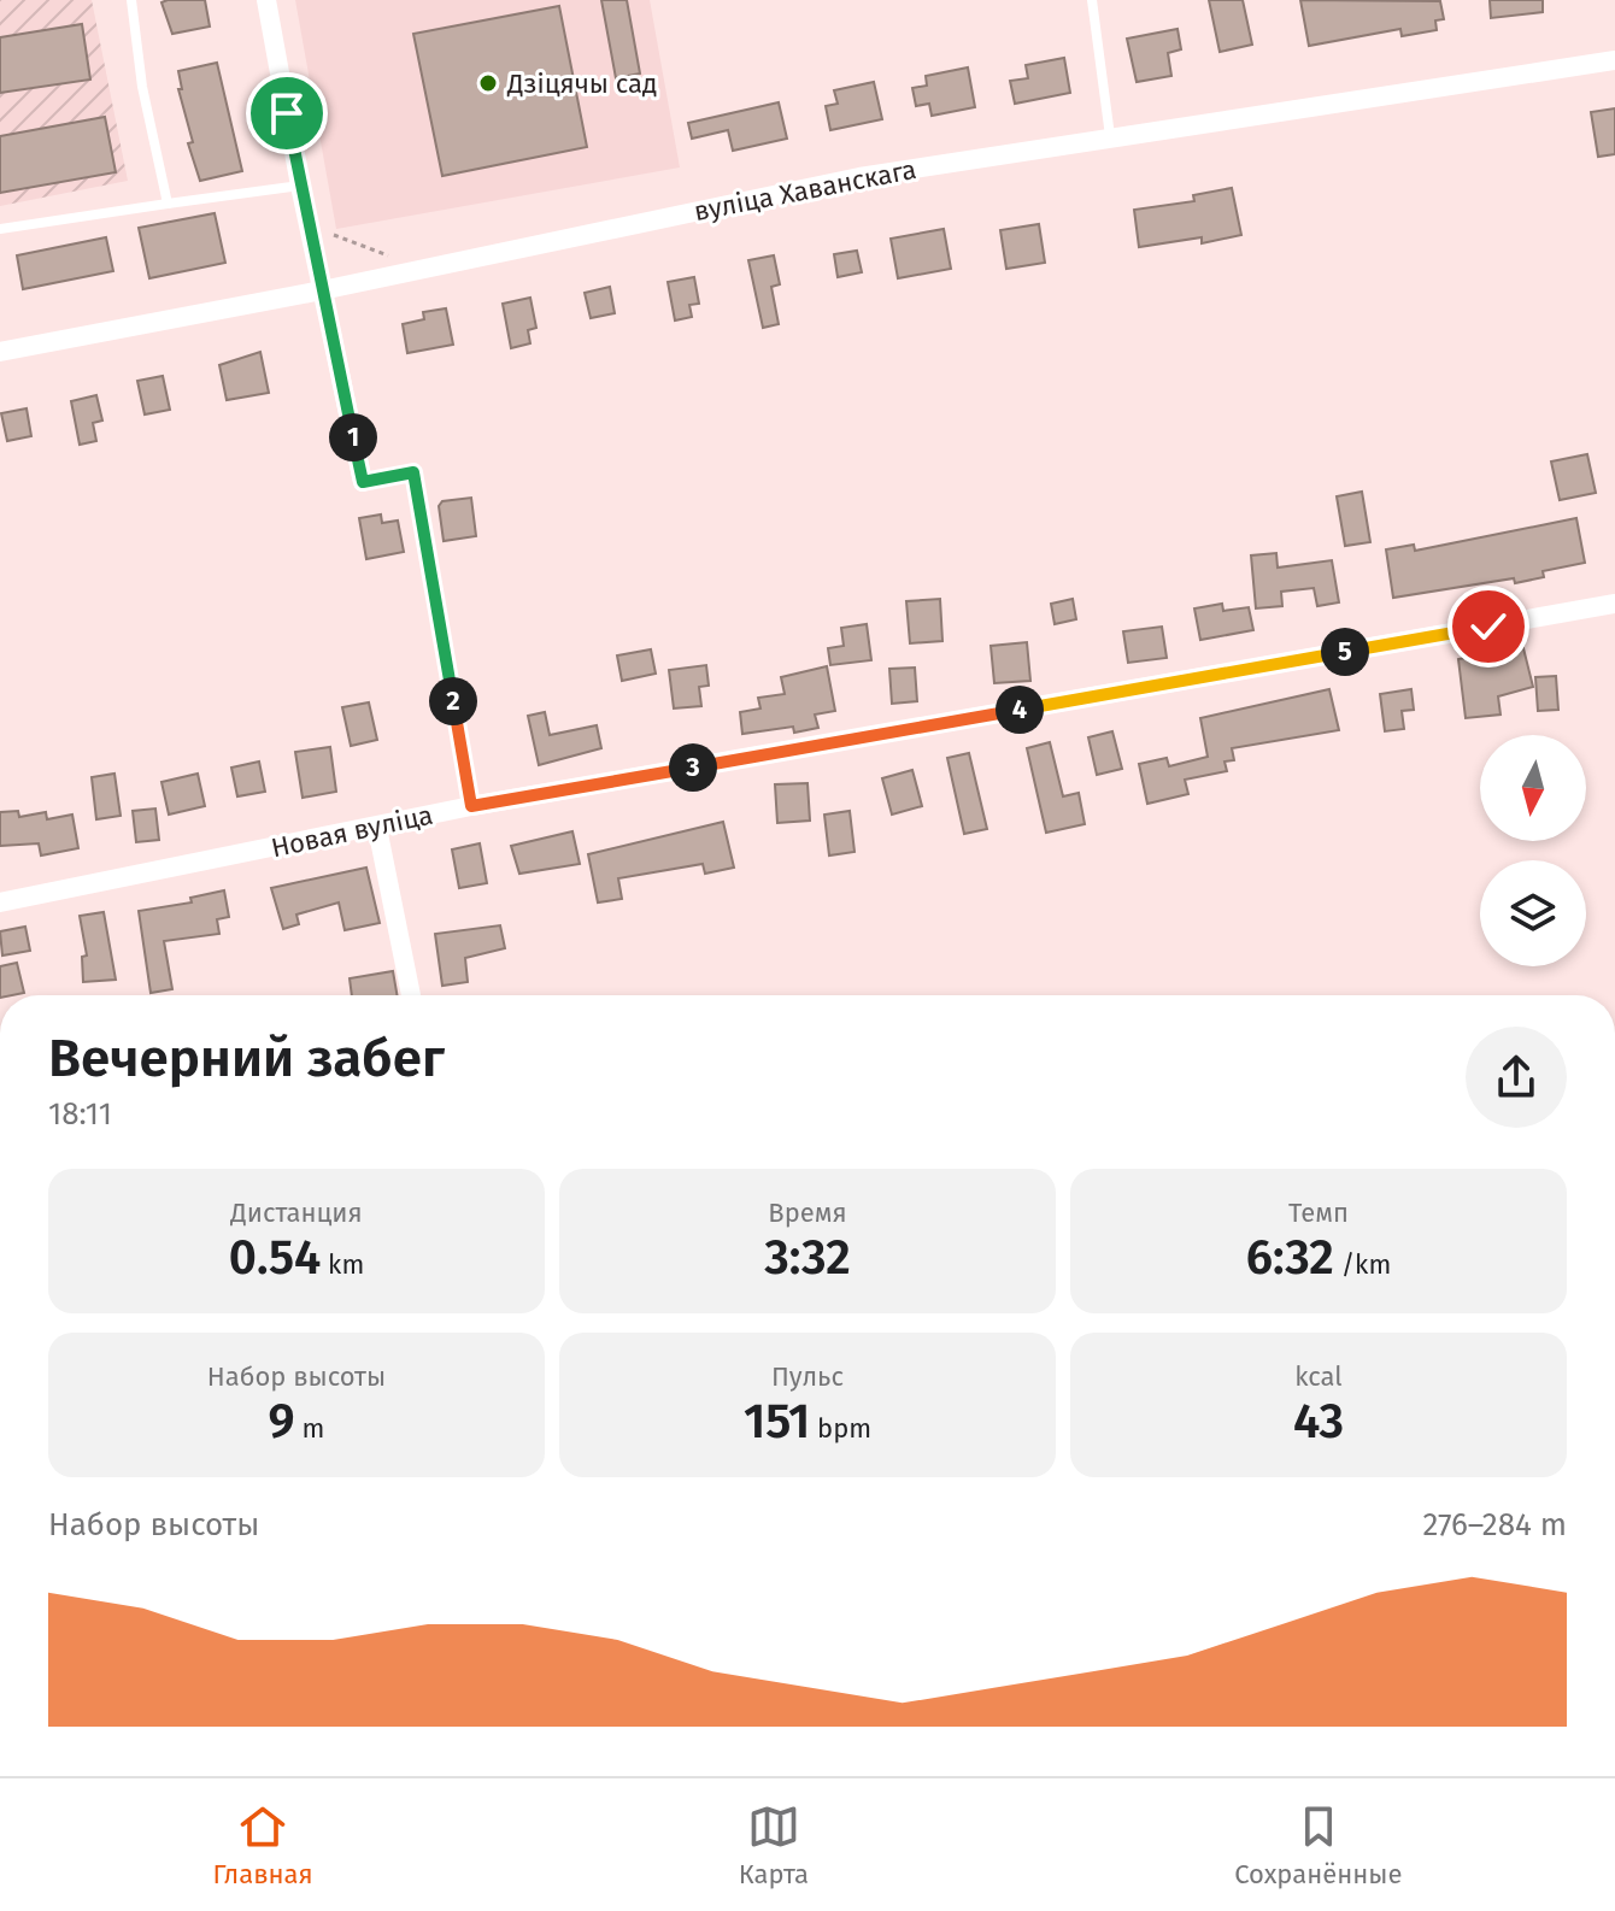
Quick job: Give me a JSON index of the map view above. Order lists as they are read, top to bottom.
{
  "streets": {
    "street": ["вуліца Хаванскага", "Новая вуліца"]
  },
  "places": ["Дзіцячы сад"],
  "north": "bottom",
  "page": {
    "pins": [
      "1",
      "5",
      "2",
      "4",
      "3"
    ],
    "heading": ["Вечерний забег", "18:11"],
    "stats": [
      ["Дистанция", "0.54 km"],
      ["Время", "3:32"],
      ["Темп", "6:32 /km"],
      ["Набор высоты", "9 m"],
      ["Пульс", "151 bpm"],
      ["kcal", "43"]
    ],
    "chart": ["Набор высоты", "276–284 m"],
    "tabs": ["Главная", "Карта", "Сохранённые"]
  }
}
